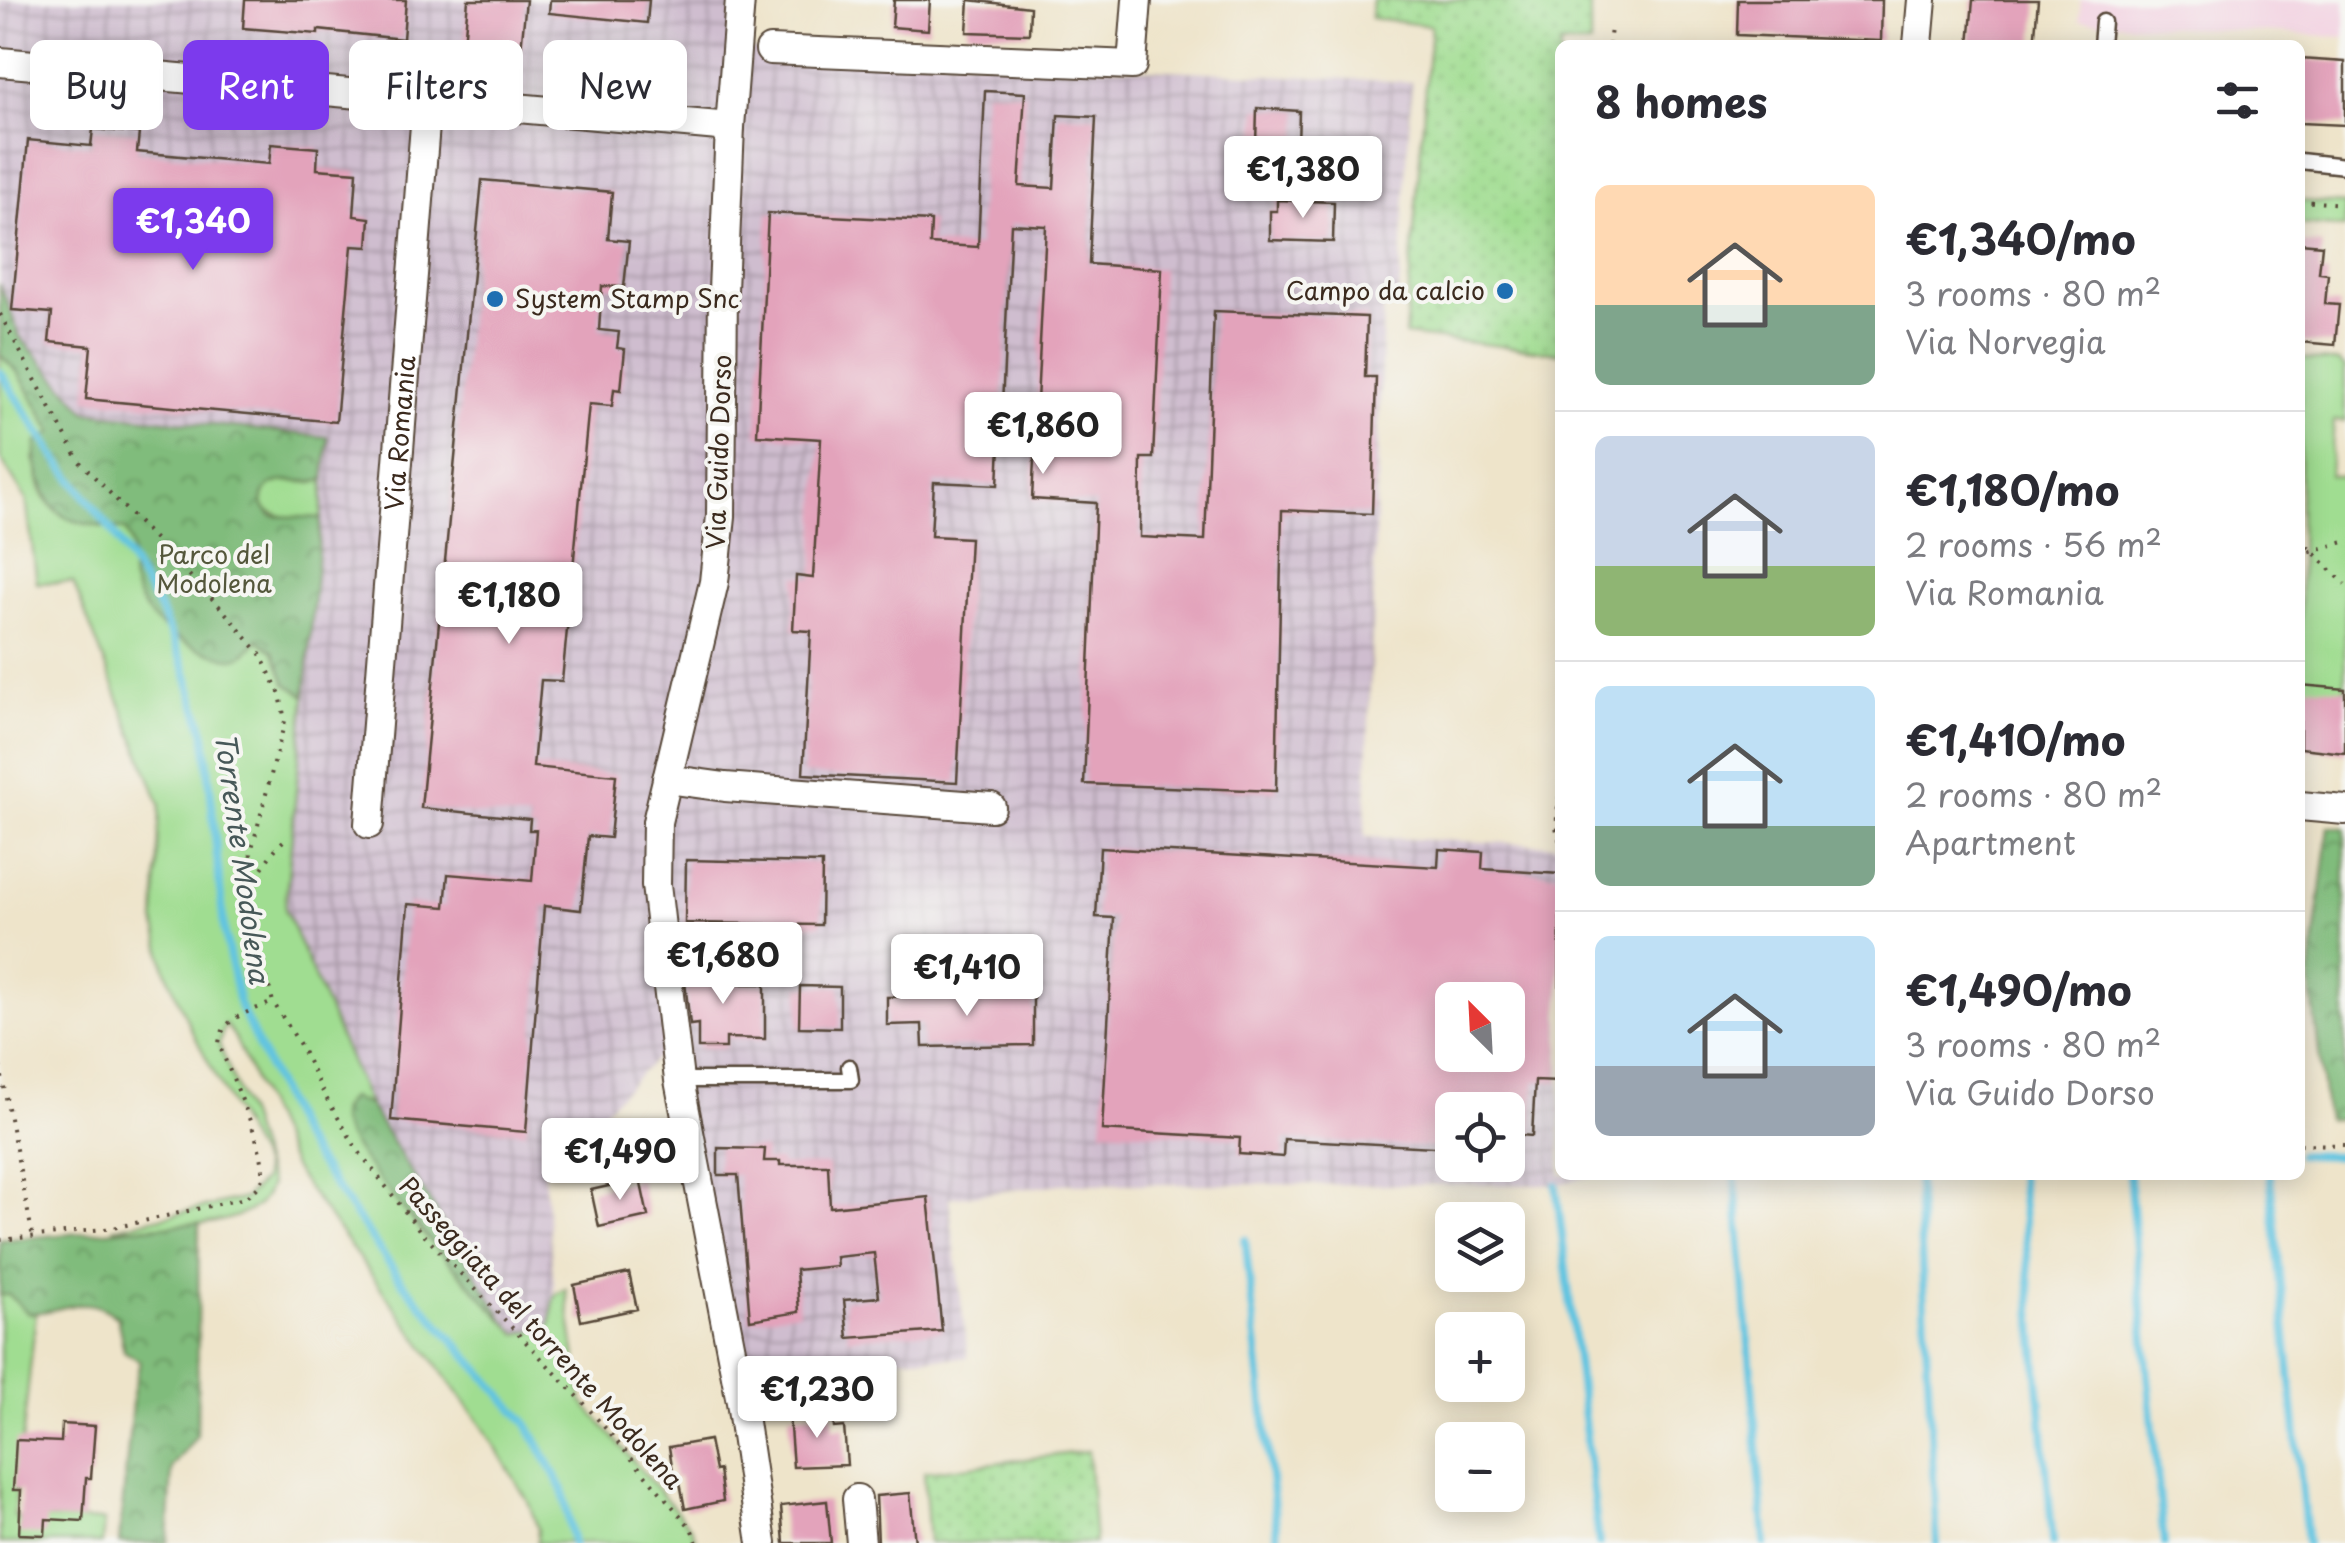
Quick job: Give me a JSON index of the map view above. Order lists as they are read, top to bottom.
{
  "streets": {
    "street": ["Via Romania", "Via Guido Dorso"],
    "path": ["Passeggiata del torrente Modolena"]
  },
  "water": ["Torrente Modolena"],
  "parks": ["Parco del Modolena"],
  "places": ["Campo da calcio", "System Stamp Snc"],
  "north": "top left",
  "page": {
    "chip": [
      "Buy",
      "Rent",
      "Filters",
      "New"
    ],
    "heading": "8 homes",
    "price": [
      "€1,380",
      "€1,340",
      "€1,860",
      "€1,180",
      "€1,680",
      "€1,410",
      "€1,490",
      "€1,230"
    ],
    "list": [
      {
        "name": "€1,340/mo",
        "note": "3 rooms · 80 m² · Via Norvegia"
      },
      {
        "name": "€1,180/mo",
        "note": "2 rooms · 56 m² · Via Romania"
      },
      {
        "name": "€1,410/mo",
        "note": "2 rooms · 80 m² · Apartment"
      },
      {
        "name": "€1,490/mo",
        "note": "3 rooms · 80 m² · Via Guido Dorso"
      }
    ],
    "map_buttons": ["+", "−"]
  }
}
